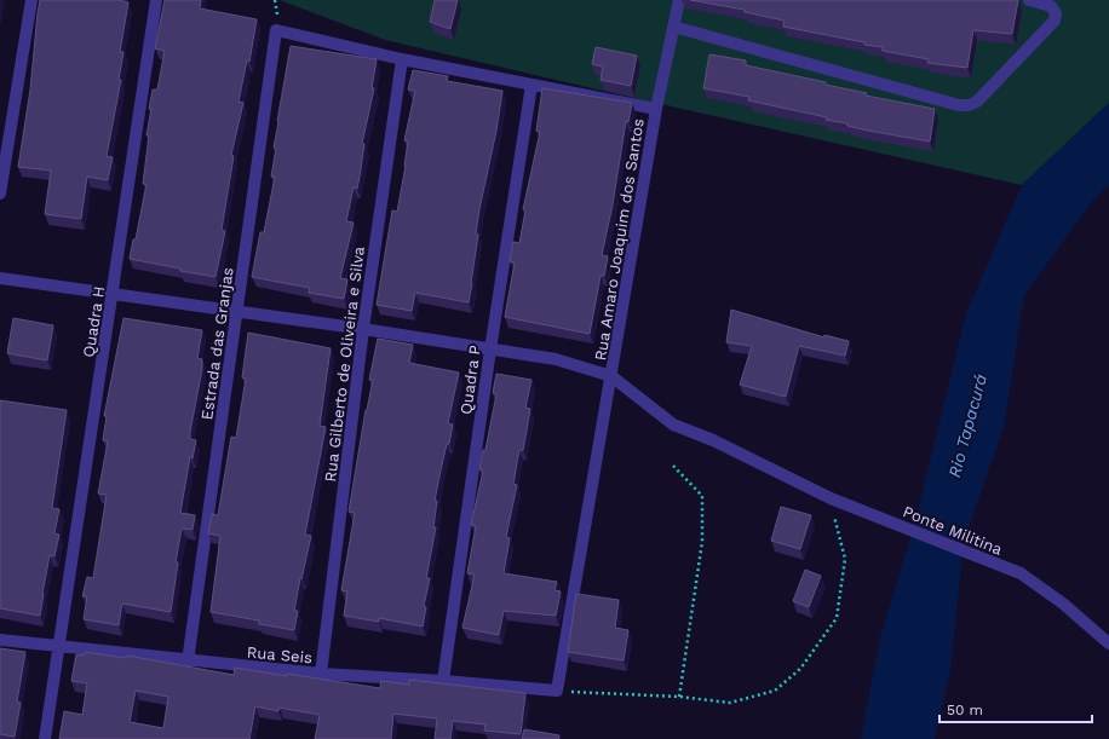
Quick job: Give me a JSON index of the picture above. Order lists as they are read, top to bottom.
{
  "streets": {
    "street": [
      "Rua Amaro Joaquim dos Santos",
      "Quadra H",
      "Estrada das Granjas",
      "Rua Gilberto de Oliveira e Silva",
      "Quadra P",
      "Ponte Militina",
      "Rua Seis"
    ]
  },
  "crossings": [
    ["Rua Amaro Joaquim dos Santos", "Ponte Militina"],
    ["Rua Amaro Joaquim dos Santos", "Rua Seis"],
    ["Quadra H", "Rua Seis"],
    ["Estrada das Granjas", "Rua Gilberto de Oliveira e Silva"],
    ["Estrada das Granjas", "Rua Seis"],
    ["Rua Gilberto de Oliveira e Silva", "Rua Seis"],
    ["Quadra P", "Rua Seis"]
  ],
  "water": ["Rio Tapacurá"],
  "scale_bar": "50 m"
}
